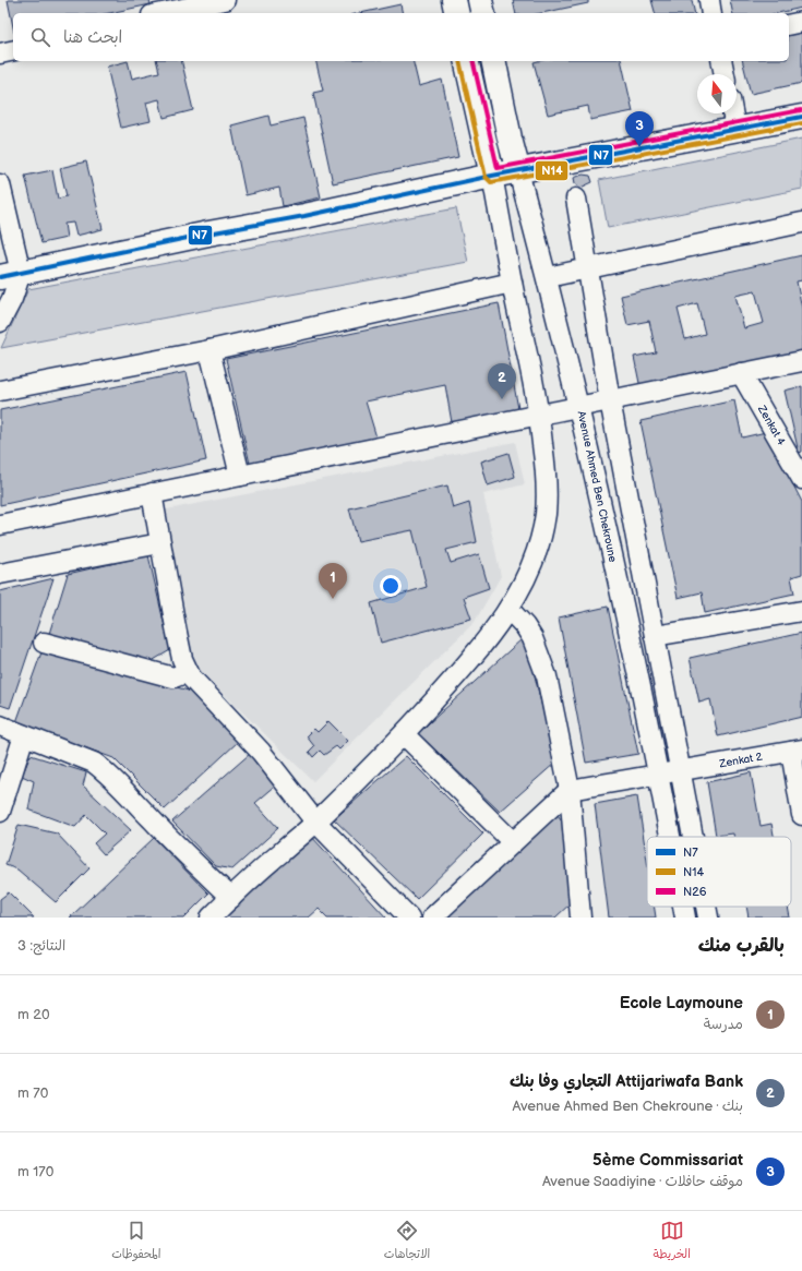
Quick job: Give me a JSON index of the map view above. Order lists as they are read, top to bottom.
{
  "streets": {
    "main road": ["Avenue Ahmed Ben Chekroune"],
    "street": ["Zenkat 4", "Zenkat 2"]
  },
  "crossings": [
    ["Avenue Ahmed Ben Chekroune", "Zenkat 2"]
  ],
  "lines": ["transit line N14", "transit line N26", "transit line N7"],
  "legend": ["N7", "N14", "N26"],
  "north": "top",
  "page": {
    "search": "ابحث هنا",
    "pins": ["3", "2", "1"],
    "heading": ["بالقرب منك", "النتائج: 3"],
    "list": [
      {
        "mark": "1",
        "name": "Ecole Laymoune",
        "note": "مدرسة",
        "value": "20 m"
      },
      {
        "mark": "2",
        "name": "Attijariwafa Bank التجاري وفا بنك",
        "note": "بنك · Avenue Ahmed Ben Chekroune",
        "value": "70 m"
      },
      {
        "mark": "3",
        "name": "5ème Commissariat",
        "note": "موقف حافلات · Avenue Saadiyine",
        "value": "170 m"
      }
    ],
    "nav": ["الخريطة", "الاتجاهات", "المحفوظات"]
  }
}
